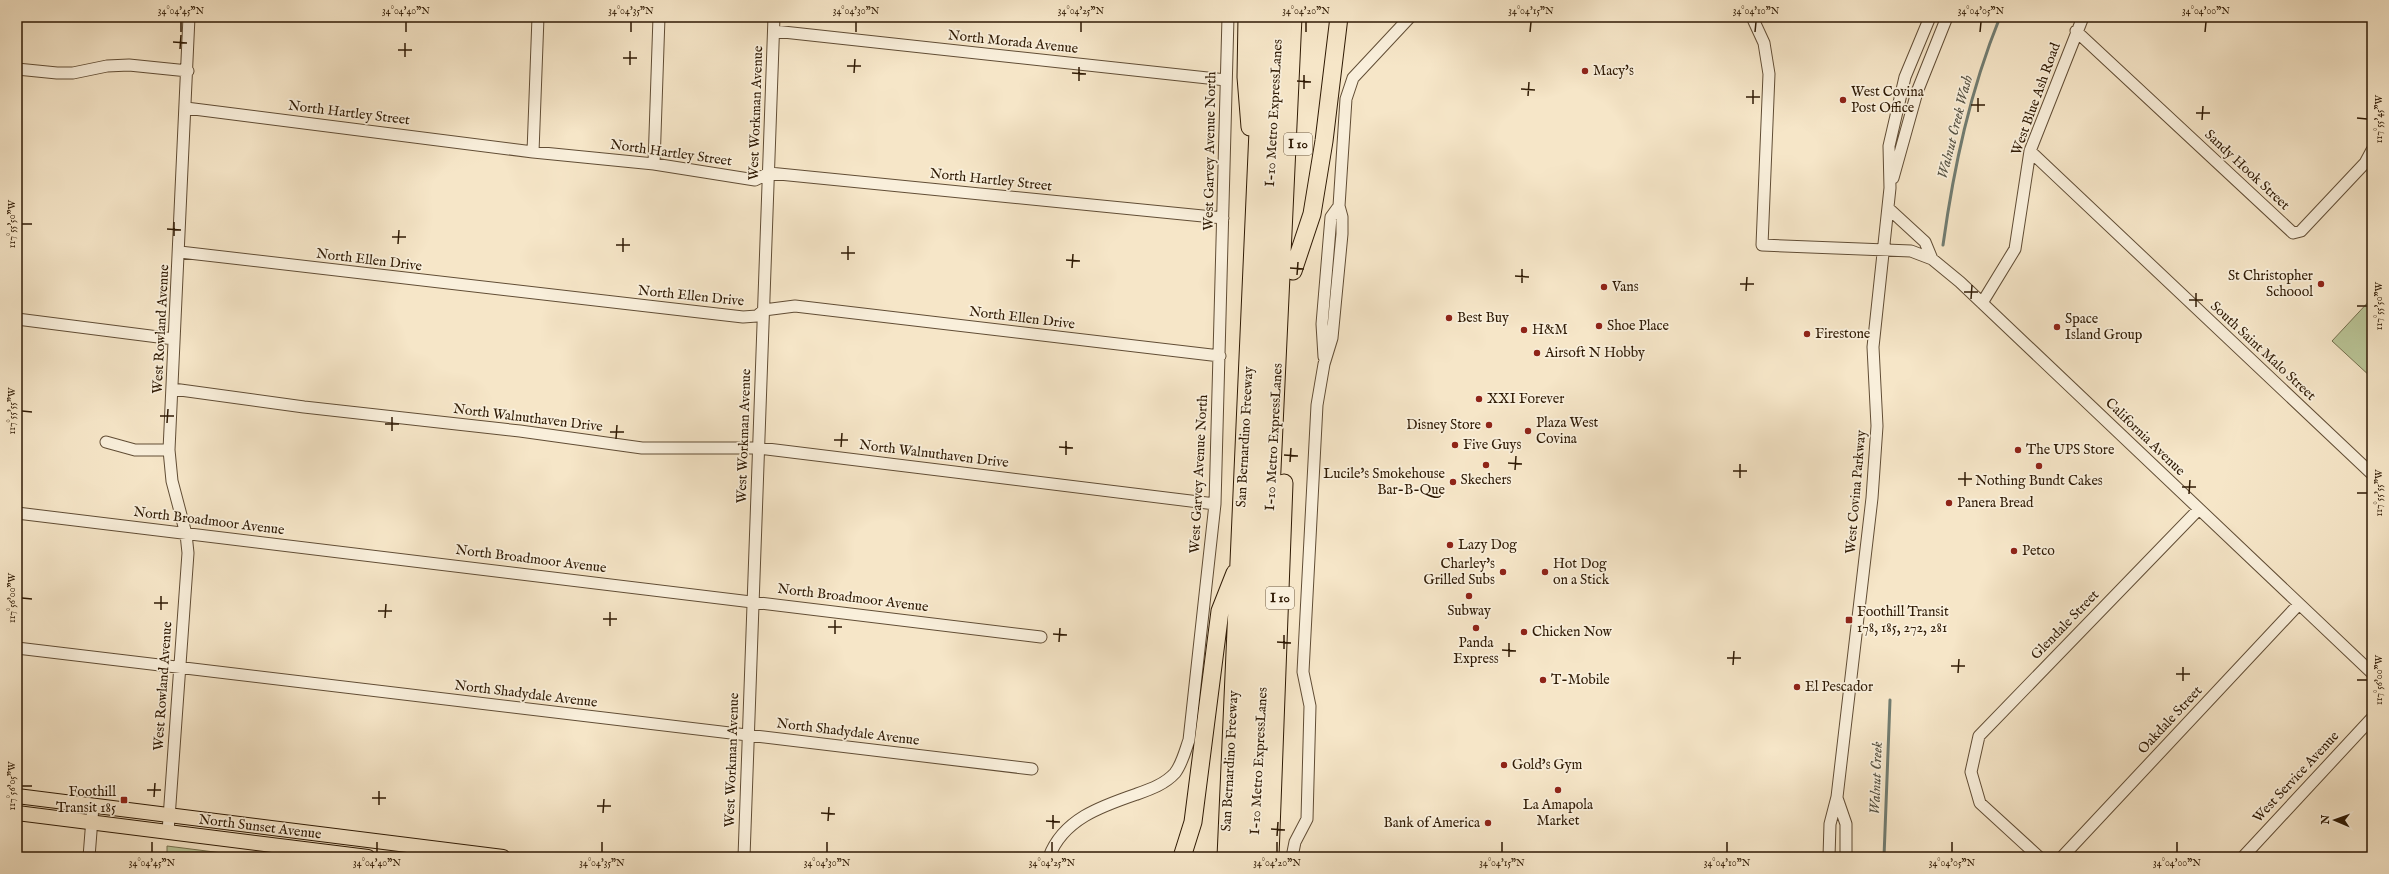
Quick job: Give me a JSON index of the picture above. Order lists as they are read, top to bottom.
{
  "streets": {
    "highway": ["I-10 Metro ExpressLanes", "I 10", "San Bernardino Freeway"],
    "main road": ["North Sunset Avenue"],
    "street": [
      "North Morada Avenue",
      "West Blue Ash Road",
      "North Hartley Street",
      "West Workman Avenue",
      "West Garvey Avenue North",
      "Sandy Hook Street",
      "North Ellen Drive",
      "West Rowland Avenue",
      "South Saint Malo Street",
      "North Walnuthaven Drive",
      "California Avenue",
      "West Covina Parkway",
      "North Broadmoor Avenue",
      "Glendale Street",
      "North Shadydale Avenue",
      "Oakdale Street",
      "West Service Avenue"
    ]
  },
  "crossings": [
    ["North Morada Avenue", "West Workman Avenue"],
    ["North Morada Avenue", "West Garvey Avenue North"],
    ["West Blue Ash Road", "Sandy Hook Street"],
    ["West Blue Ash Road", "South Saint Malo Street"],
    ["West Blue Ash Road", "California Avenue"],
    ["North Hartley Street", "West Workman Avenue"],
    ["North Hartley Street", "West Garvey Avenue North"],
    ["North Hartley Street", "West Rowland Avenue"],
    ["West Workman Avenue", "North Ellen Drive"],
    ["West Workman Avenue", "North Walnuthaven Drive"],
    ["West Workman Avenue", "North Broadmoor Avenue"],
    ["West Workman Avenue", "North Shadydale Avenue"],
    ["West Garvey Avenue North", "North Ellen Drive"],
    ["West Garvey Avenue North", "North Walnuthaven Drive"],
    ["North Ellen Drive", "West Rowland Avenue"],
    ["West Rowland Avenue", "North Walnuthaven Drive"],
    ["West Rowland Avenue", "North Broadmoor Avenue"],
    ["West Rowland Avenue", "North Shadydale Avenue"],
    ["West Rowland Avenue", "North Sunset Avenue"],
    ["California Avenue", "West Covina Parkway"],
    ["California Avenue", "Glendale Street"],
    ["California Avenue", "Oakdale Street"]
  ],
  "water": ["Walnut Creek Wash", "Walnut Creek"],
  "places": {
    "other": [
      "Macy's",
      "West Covina Post Office",
      "St Christopher Schoool",
      "Vans",
      "Best Buy",
      "Shoe Place",
      "Space Island Group",
      "H&M",
      "Firestone",
      "Airsoft N Hobby",
      "XXI Forever",
      "Disney Store",
      "Plaza West Covina",
      "Five Guys",
      "The UPS Store",
      "Skechers",
      "Nothing Bundt Cakes",
      "Lucile's Smokehouse Bar-B-Que",
      "Panera Bread",
      "Lazy Dog",
      "Petco",
      "Charley's Grilled Subs",
      "Hot Dog on a Stick",
      "Subway",
      "Panda Express",
      "Chicken Now",
      "T-Mobile",
      "El Pescador",
      "Gold's Gym",
      "La Amapola Market",
      "Bank of America"
    ],
    "transit": ["Foothill Transit 178, 185, 272, 281", "Foothill Transit 185"]
  },
  "north": "left",
  "coordinates": [
    "34°04'45\"N",
    "34°04'40\"N",
    "34°04'35\"N",
    "34°04'30\"N",
    "34°04'25\"N",
    "34°04'20\"N",
    "34°04'15\"N",
    "34°04'10\"N",
    "34°04'05\"N",
    "34°04'00\"N",
    "117°55'45\"W",
    "117°55'50\"W",
    "117°55'55\"W",
    "117°56'00\"W",
    "117°56'05\"W"
  ]
}
